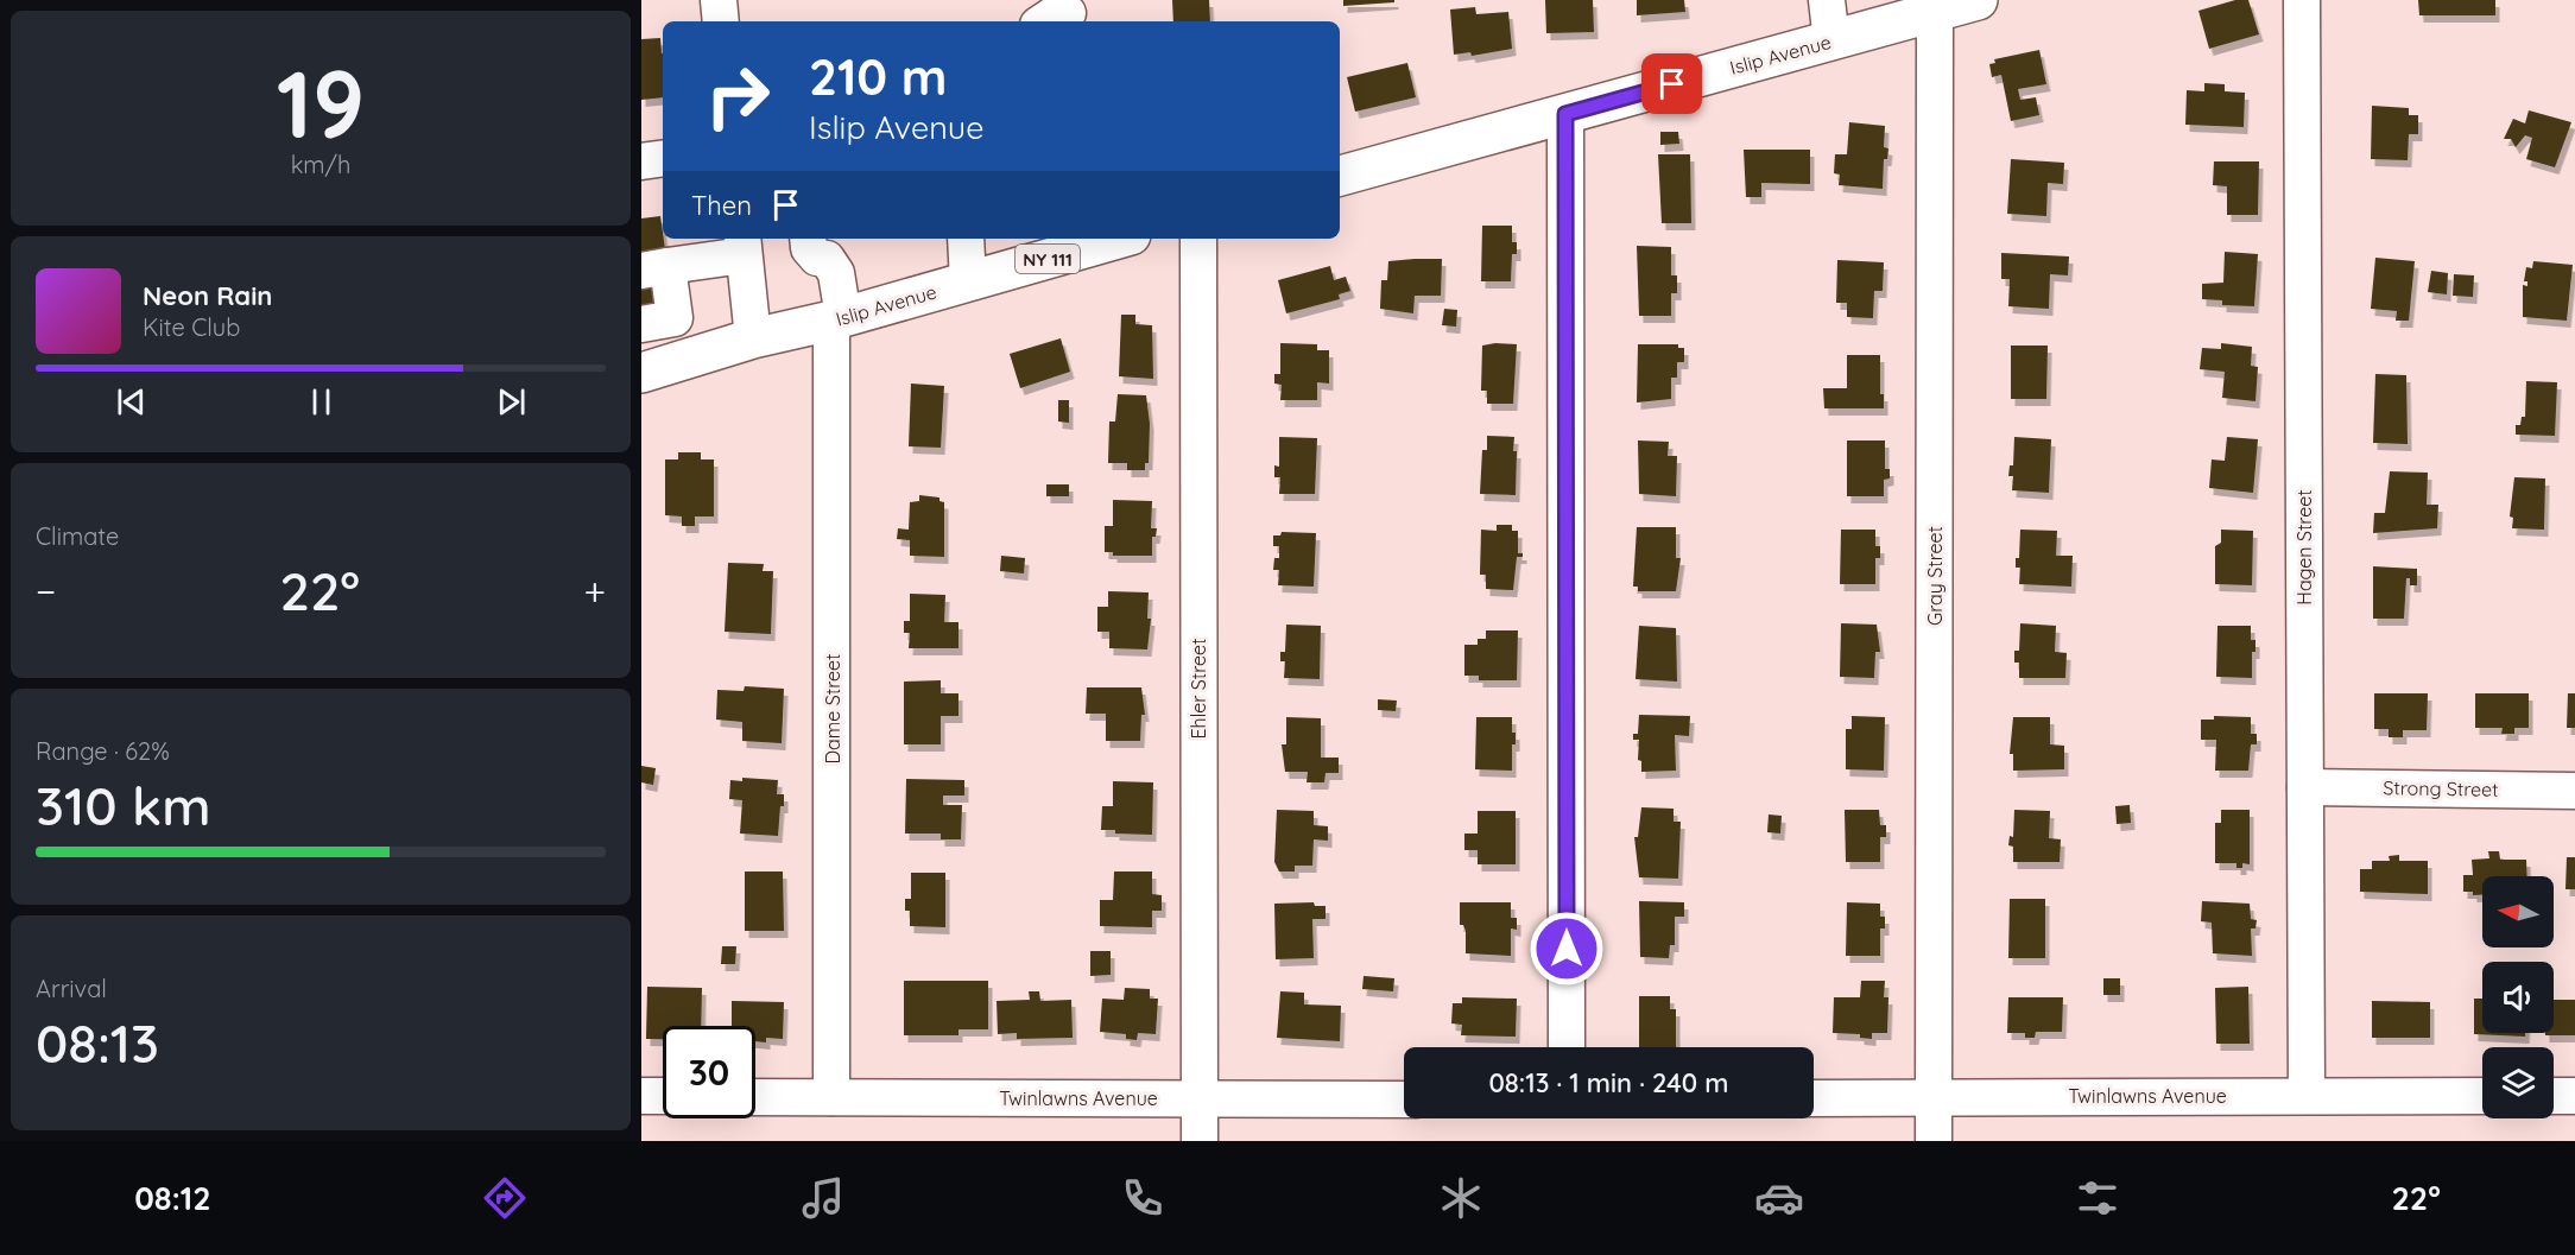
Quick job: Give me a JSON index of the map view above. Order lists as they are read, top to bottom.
{
  "streets": {
    "main road": ["Islip Avenue", "NY 111"],
    "street": [
      "Hagen Street",
      "Gray Street",
      "Ehler Street",
      "Dame Street",
      "Strong Street",
      "Twinlawns Avenue"
    ]
  },
  "crossings": [
    ["Islip Avenue", "Gray Street"],
    ["Islip Avenue", "Dame Street"],
    ["Hagen Street", "Strong Street"],
    ["Hagen Street", "Twinlawns Avenue"],
    ["Gray Street", "Twinlawns Avenue"],
    ["Ehler Street", "Twinlawns Avenue"],
    ["Dame Street", "Twinlawns Avenue"]
  ],
  "north": "left",
  "page": {
    "tile": [
      ["19", "km/h"],
      "Climate",
      ["Range · 62%", "310 km"],
      ["Arrival", "08:13"]
    ],
    "turn": ["210 m", "Islip Avenue"],
    "then": "Then",
    "song": ["Neon Rain", "Kite Club"],
    "heat": ["−", "22°", "+"],
    "limit": "30",
    "trip": "08:13 · 1 min · 240 m",
    "tabs": ["08:12", "22°"]
  }
}
